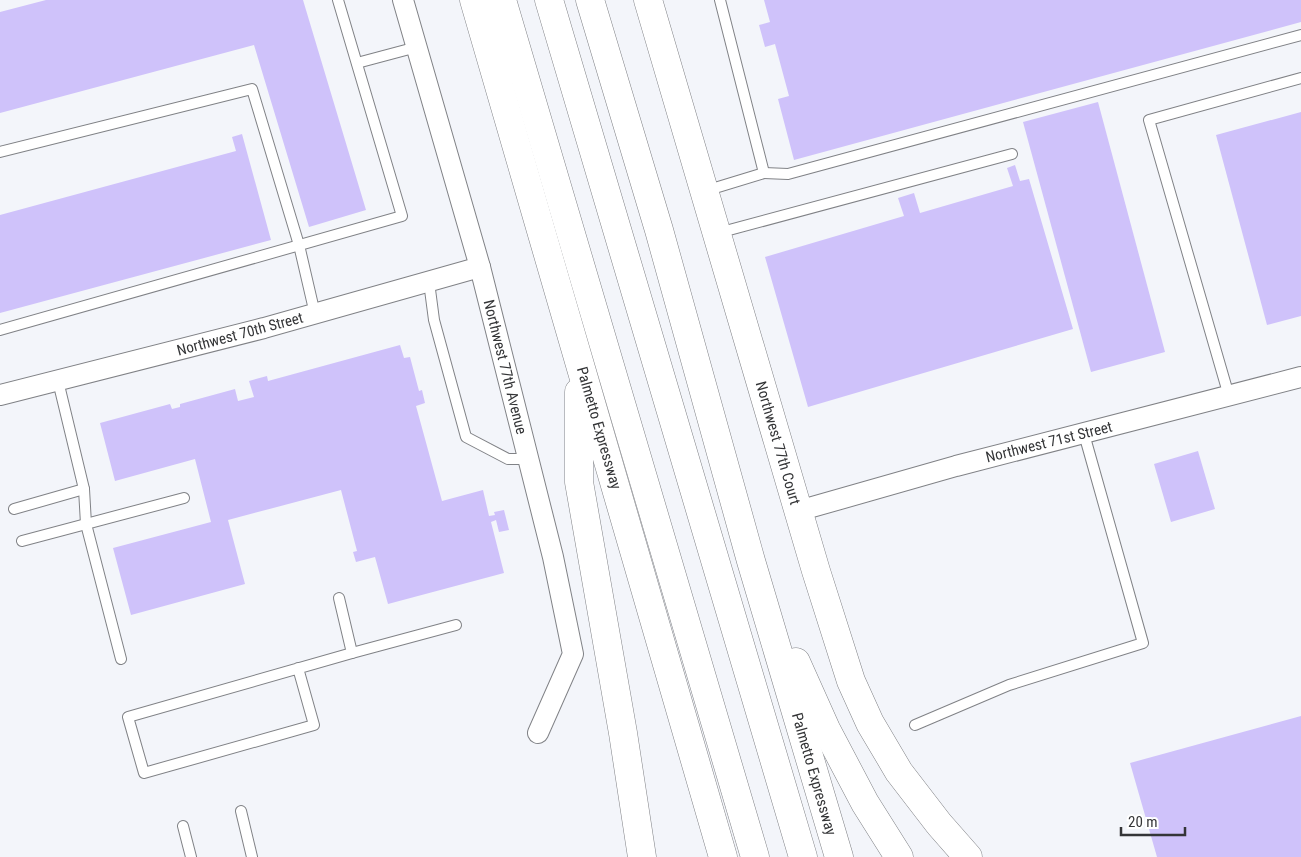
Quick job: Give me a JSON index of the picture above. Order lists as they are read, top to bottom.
{
  "streets": {
    "main road": ["Palmetto Expressway", "Northwest 77th Court"],
    "street": ["Northwest 70th Street", "Northwest 77th Avenue", "Northwest 71st Street"]
  },
  "crossings": [
    ["Northwest 70th Street", "Northwest 77th Avenue"],
    ["Northwest 71st Street", "Northwest 77th Court"]
  ],
  "scale_bar": "20 m"
}
